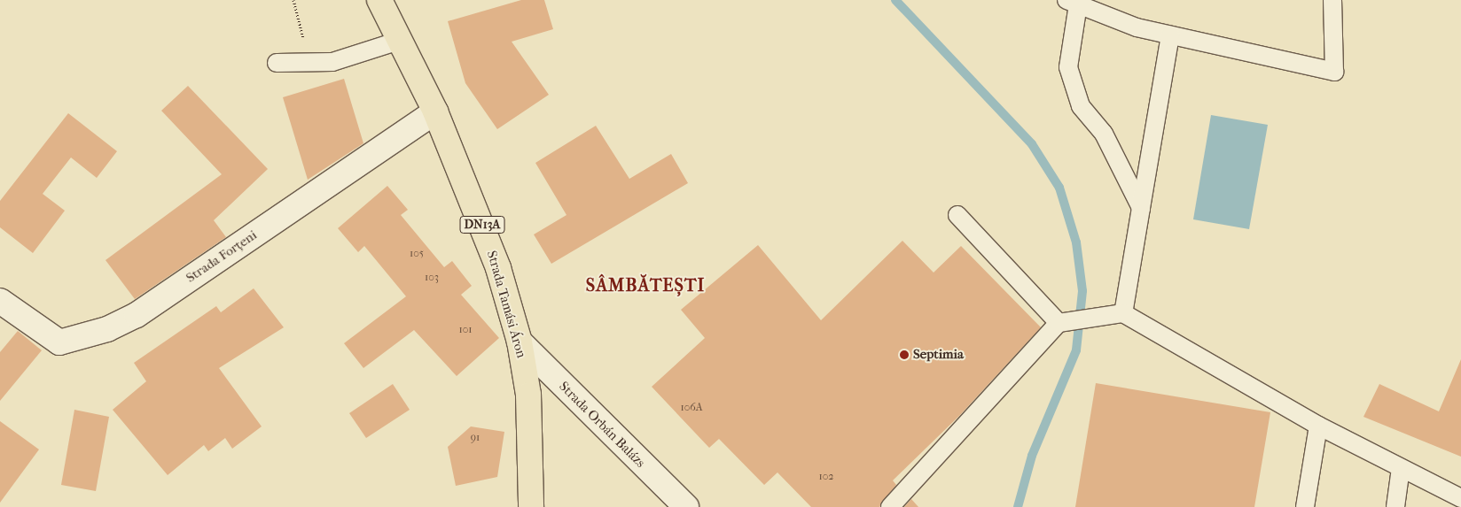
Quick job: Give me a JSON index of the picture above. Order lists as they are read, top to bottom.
{
  "streets": {
    "main road": ["DN13A", "Strada Tamási Áron"],
    "street": ["Strada Forțeni", "Strada Orbán Balázs"]
  },
  "crossings": [
    ["DN13A", "Strada Forțeni"],
    ["DN13A", "Strada Tamási Áron"],
    ["Strada Forțeni", "Strada Tamási Áron"],
    ["Strada Tamási Áron", "Strada Orbán Balázs"]
  ],
  "districts": ["SÂMBĂTEȘTI"],
  "places": ["Septimia"],
  "house_numbers": [
    "105",
    "103",
    "101",
    "106A",
    "91",
    "102"
  ]
}
